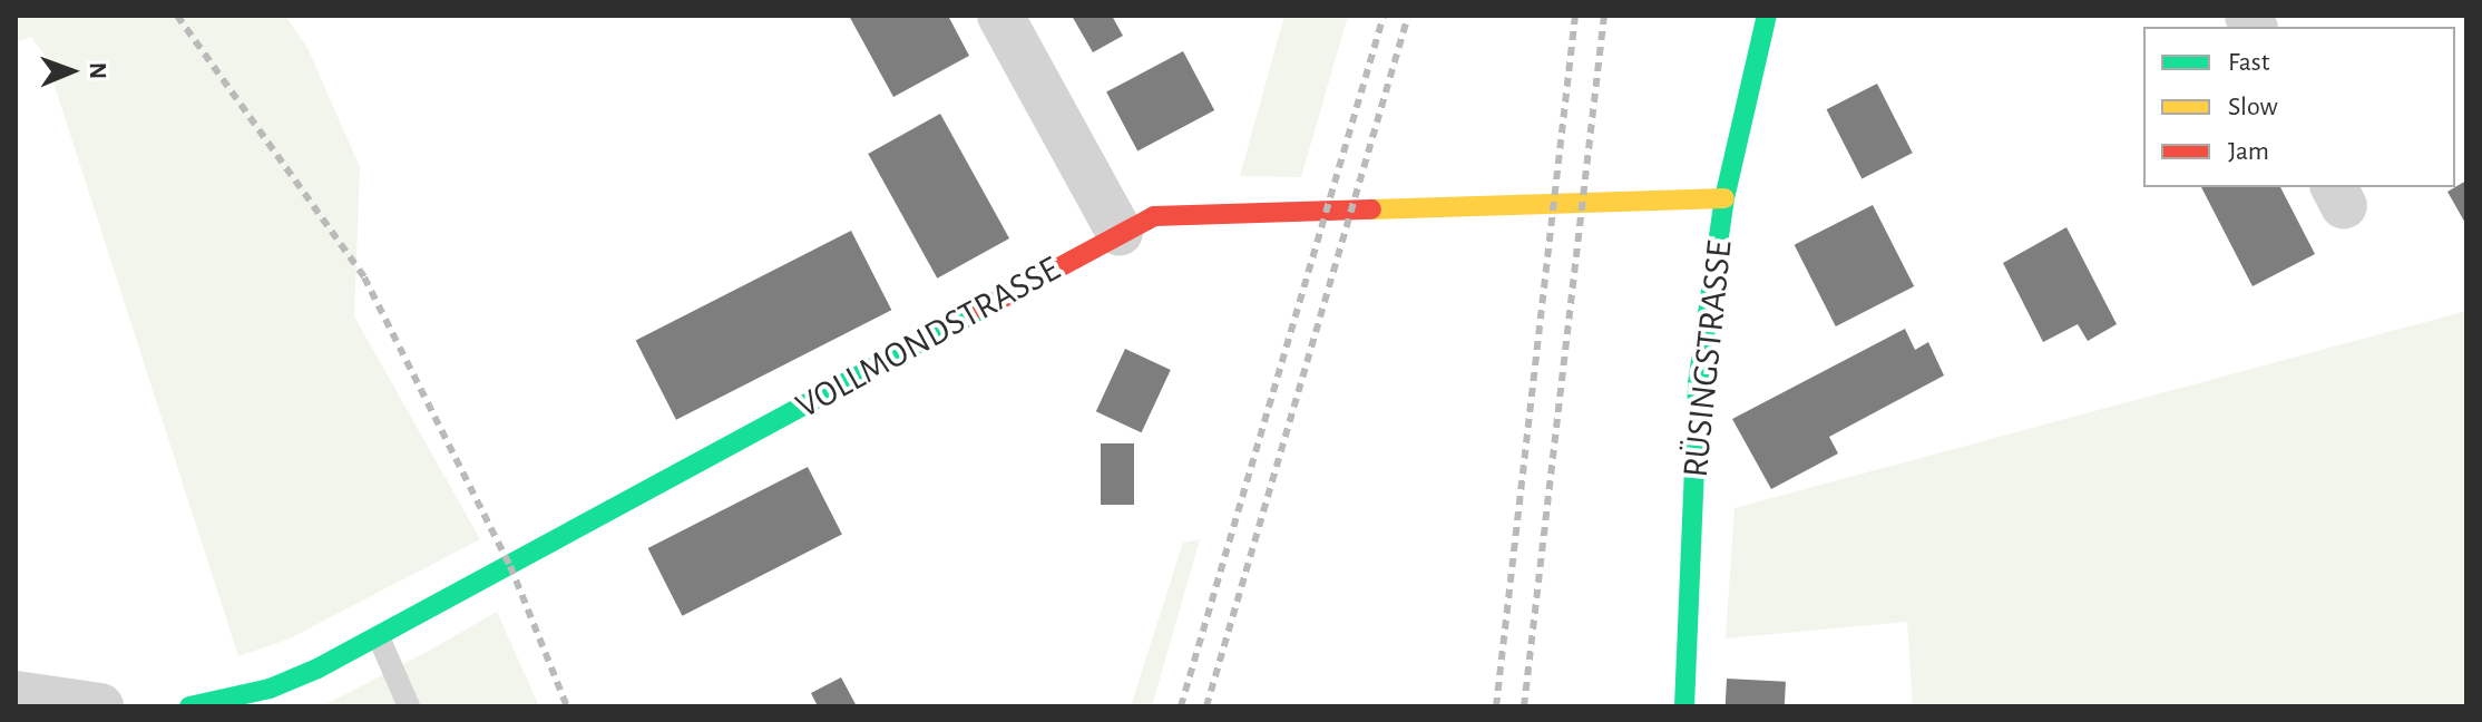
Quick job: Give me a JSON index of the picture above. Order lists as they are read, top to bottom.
{
  "streets": {
    "street": ["VOLLMONDSTRASSE", "RÜSINGSTRASSE"]
  },
  "crossings": [
    ["VOLLMONDSTRASSE", "RÜSINGSTRASSE"]
  ],
  "legend": ["Fast", "Slow", "Jam"],
  "north": "right"
}
